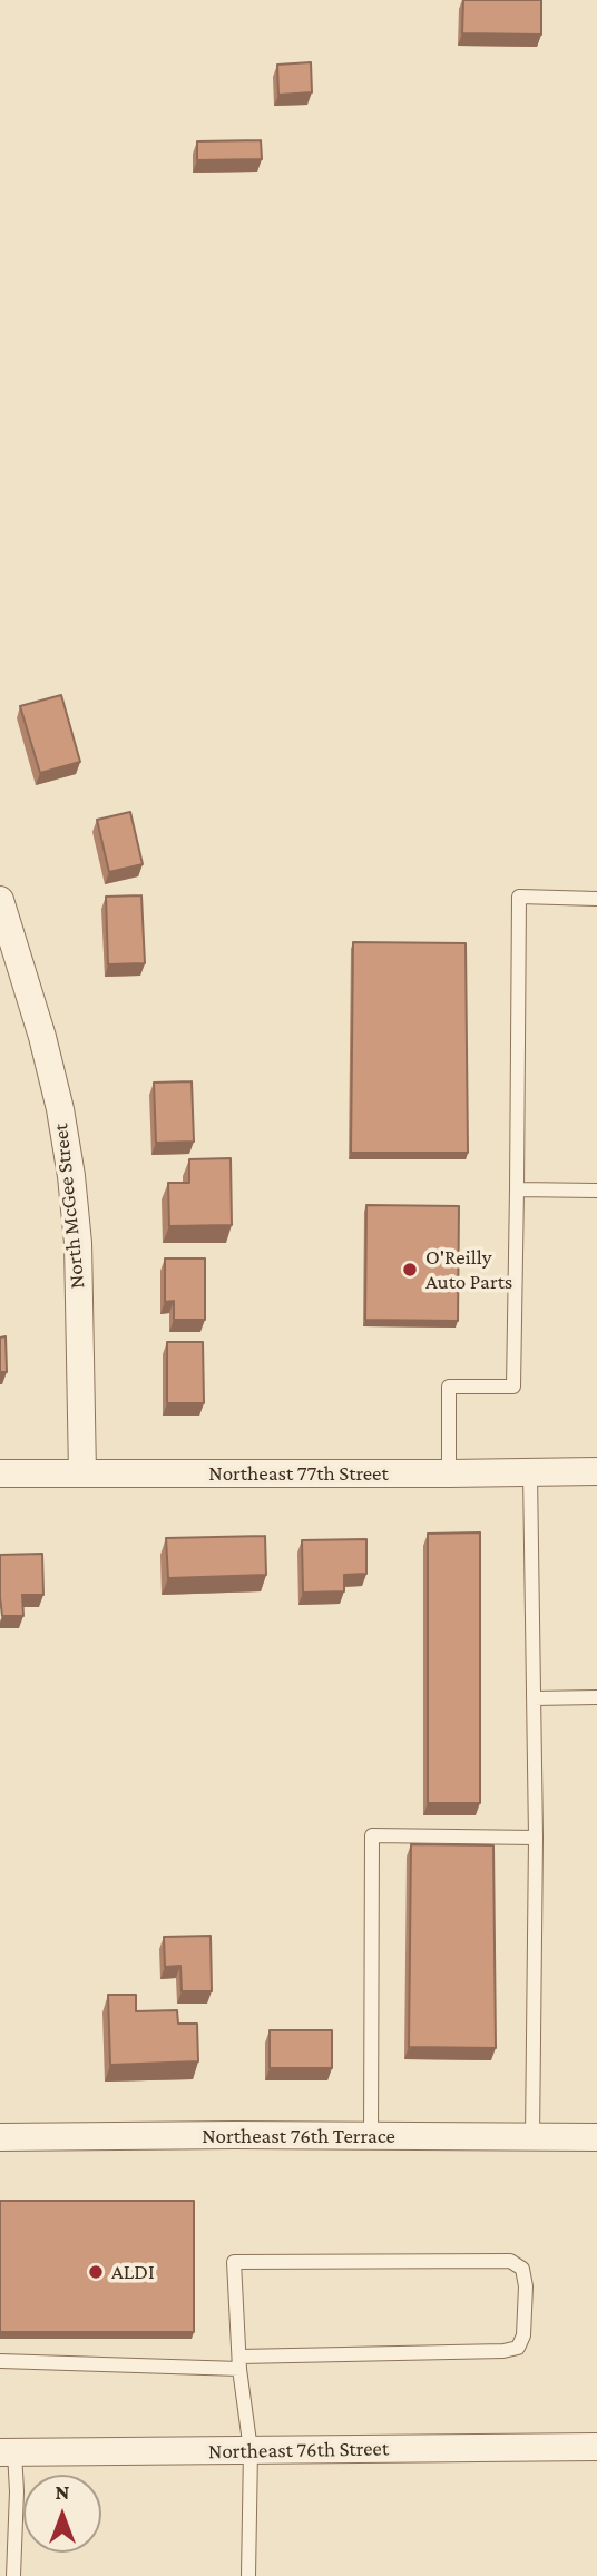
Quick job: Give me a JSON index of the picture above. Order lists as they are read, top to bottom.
{
  "streets": {
    "street": [
      "North McGee Street",
      "Northeast 77th Street",
      "Northeast 76th Terrace",
      "Northeast 76th Street"
    ]
  },
  "crossings": [
    ["North McGee Street", "Northeast 77th Street"]
  ],
  "places": ["O'Reilly Auto Parts", "ALDI"],
  "north": "top"
}
